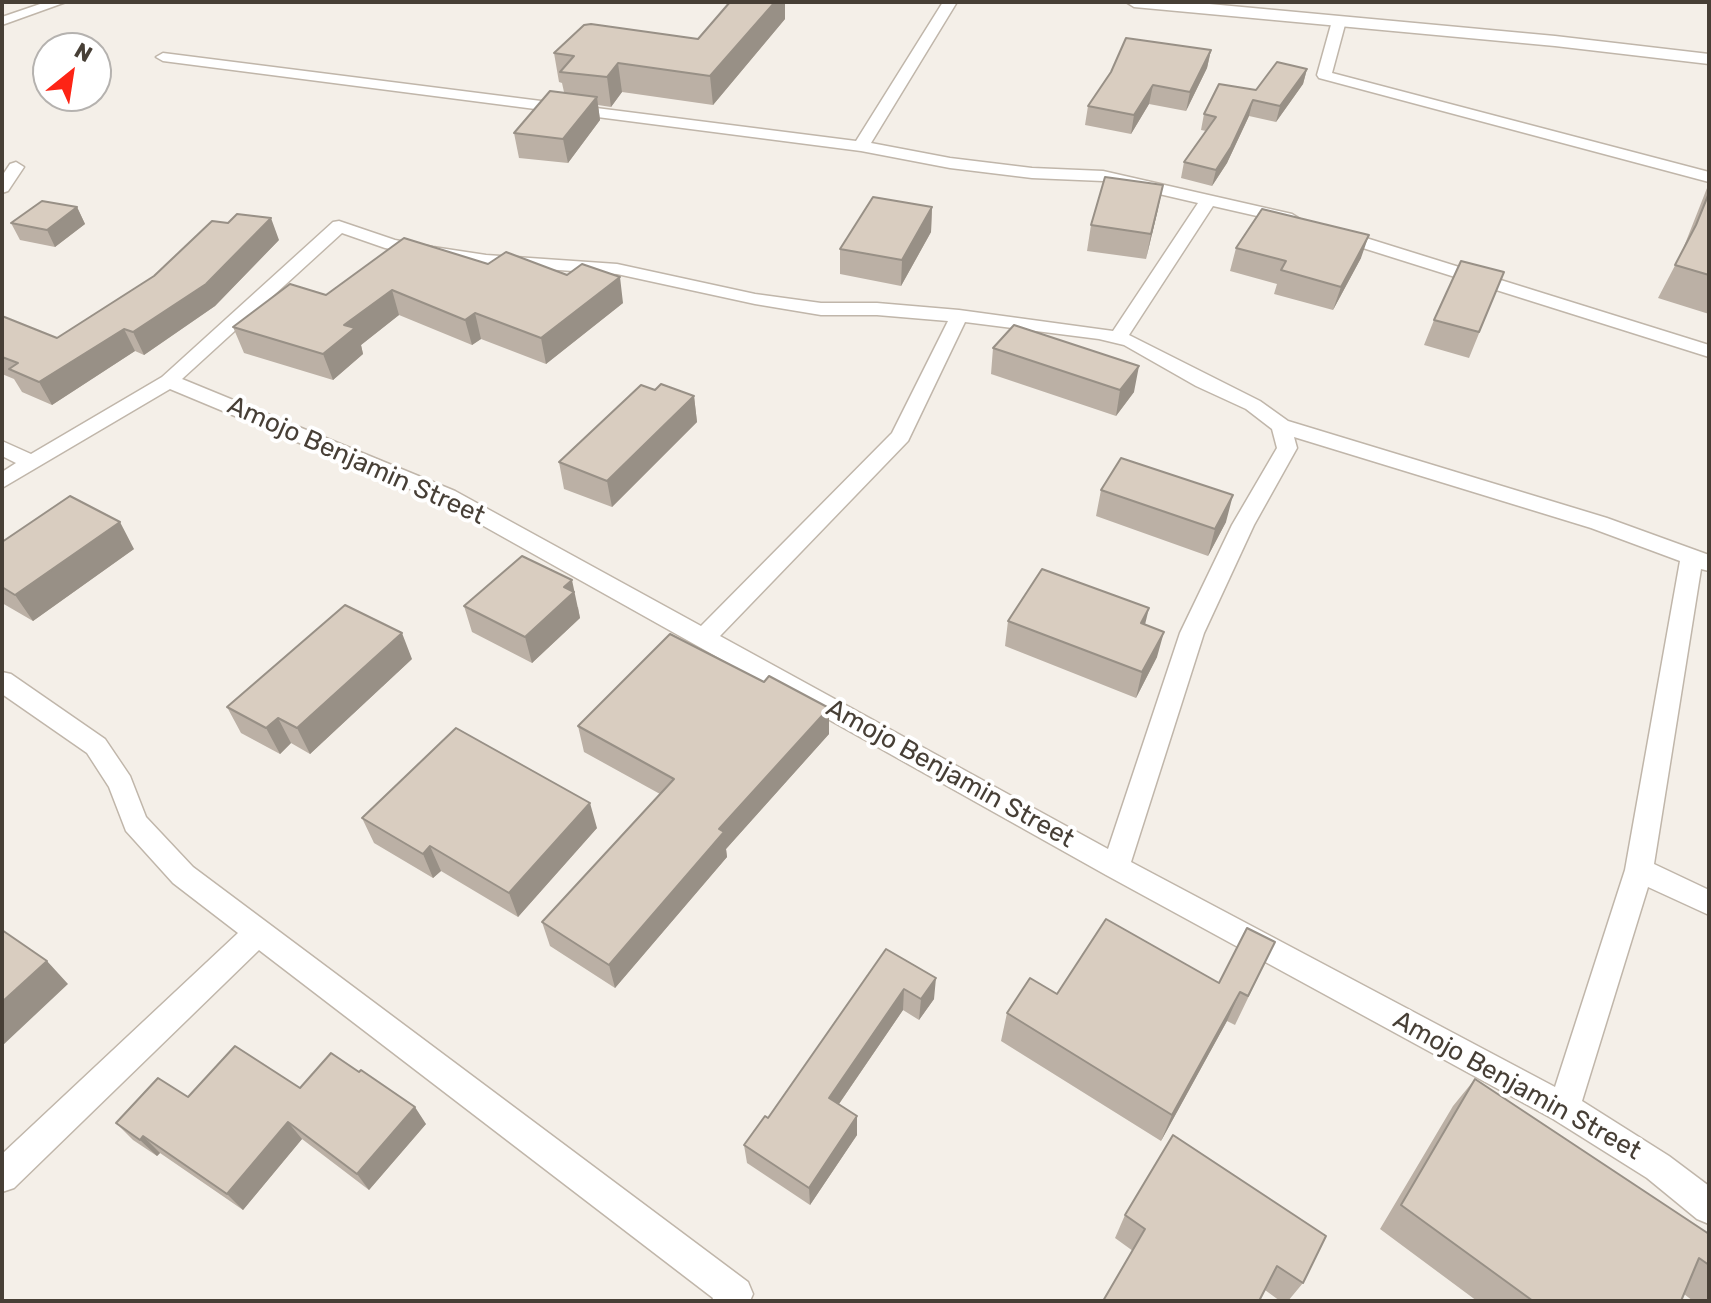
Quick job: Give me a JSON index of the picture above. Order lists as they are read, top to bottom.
{
  "streets": {
    "street": ["Amojo Benjamin Street"]
  },
  "north": "top right"
}
